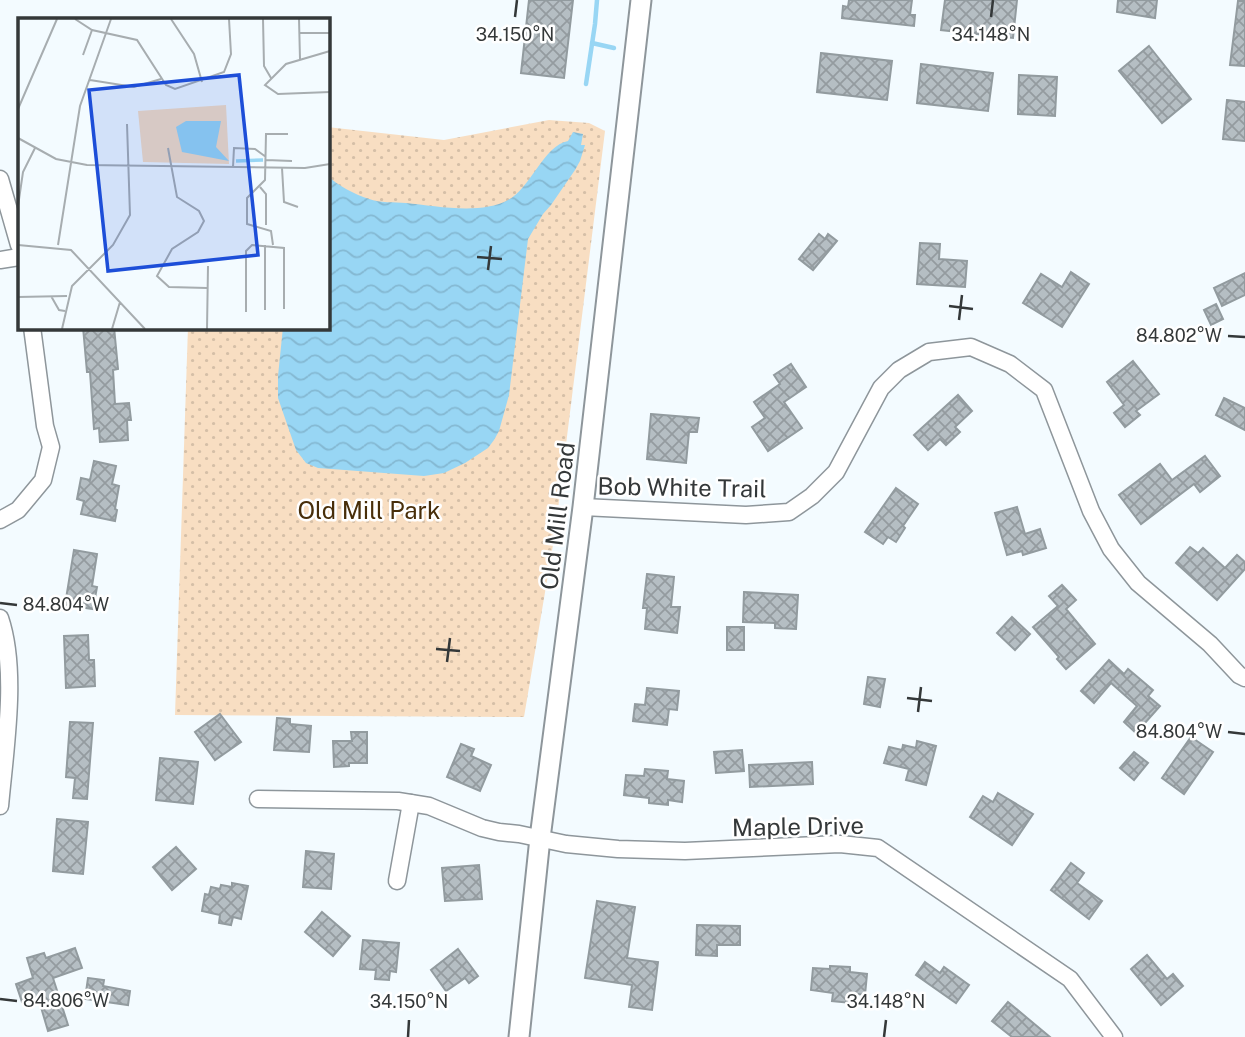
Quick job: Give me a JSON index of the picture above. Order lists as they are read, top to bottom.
{
  "streets": {
    "street": ["Bob White Trail", "Old Mill Road", "Maple Drive"]
  },
  "crossings": [
    ["Bob White Trail", "Old Mill Road"],
    ["Old Mill Road", "Maple Drive"]
  ],
  "parks": ["Old Mill Park"],
  "coordinates": [
    "34.150°N",
    "34.148°N",
    "84.802°W",
    "84.804°W",
    "84.806°W"
  ]
}
